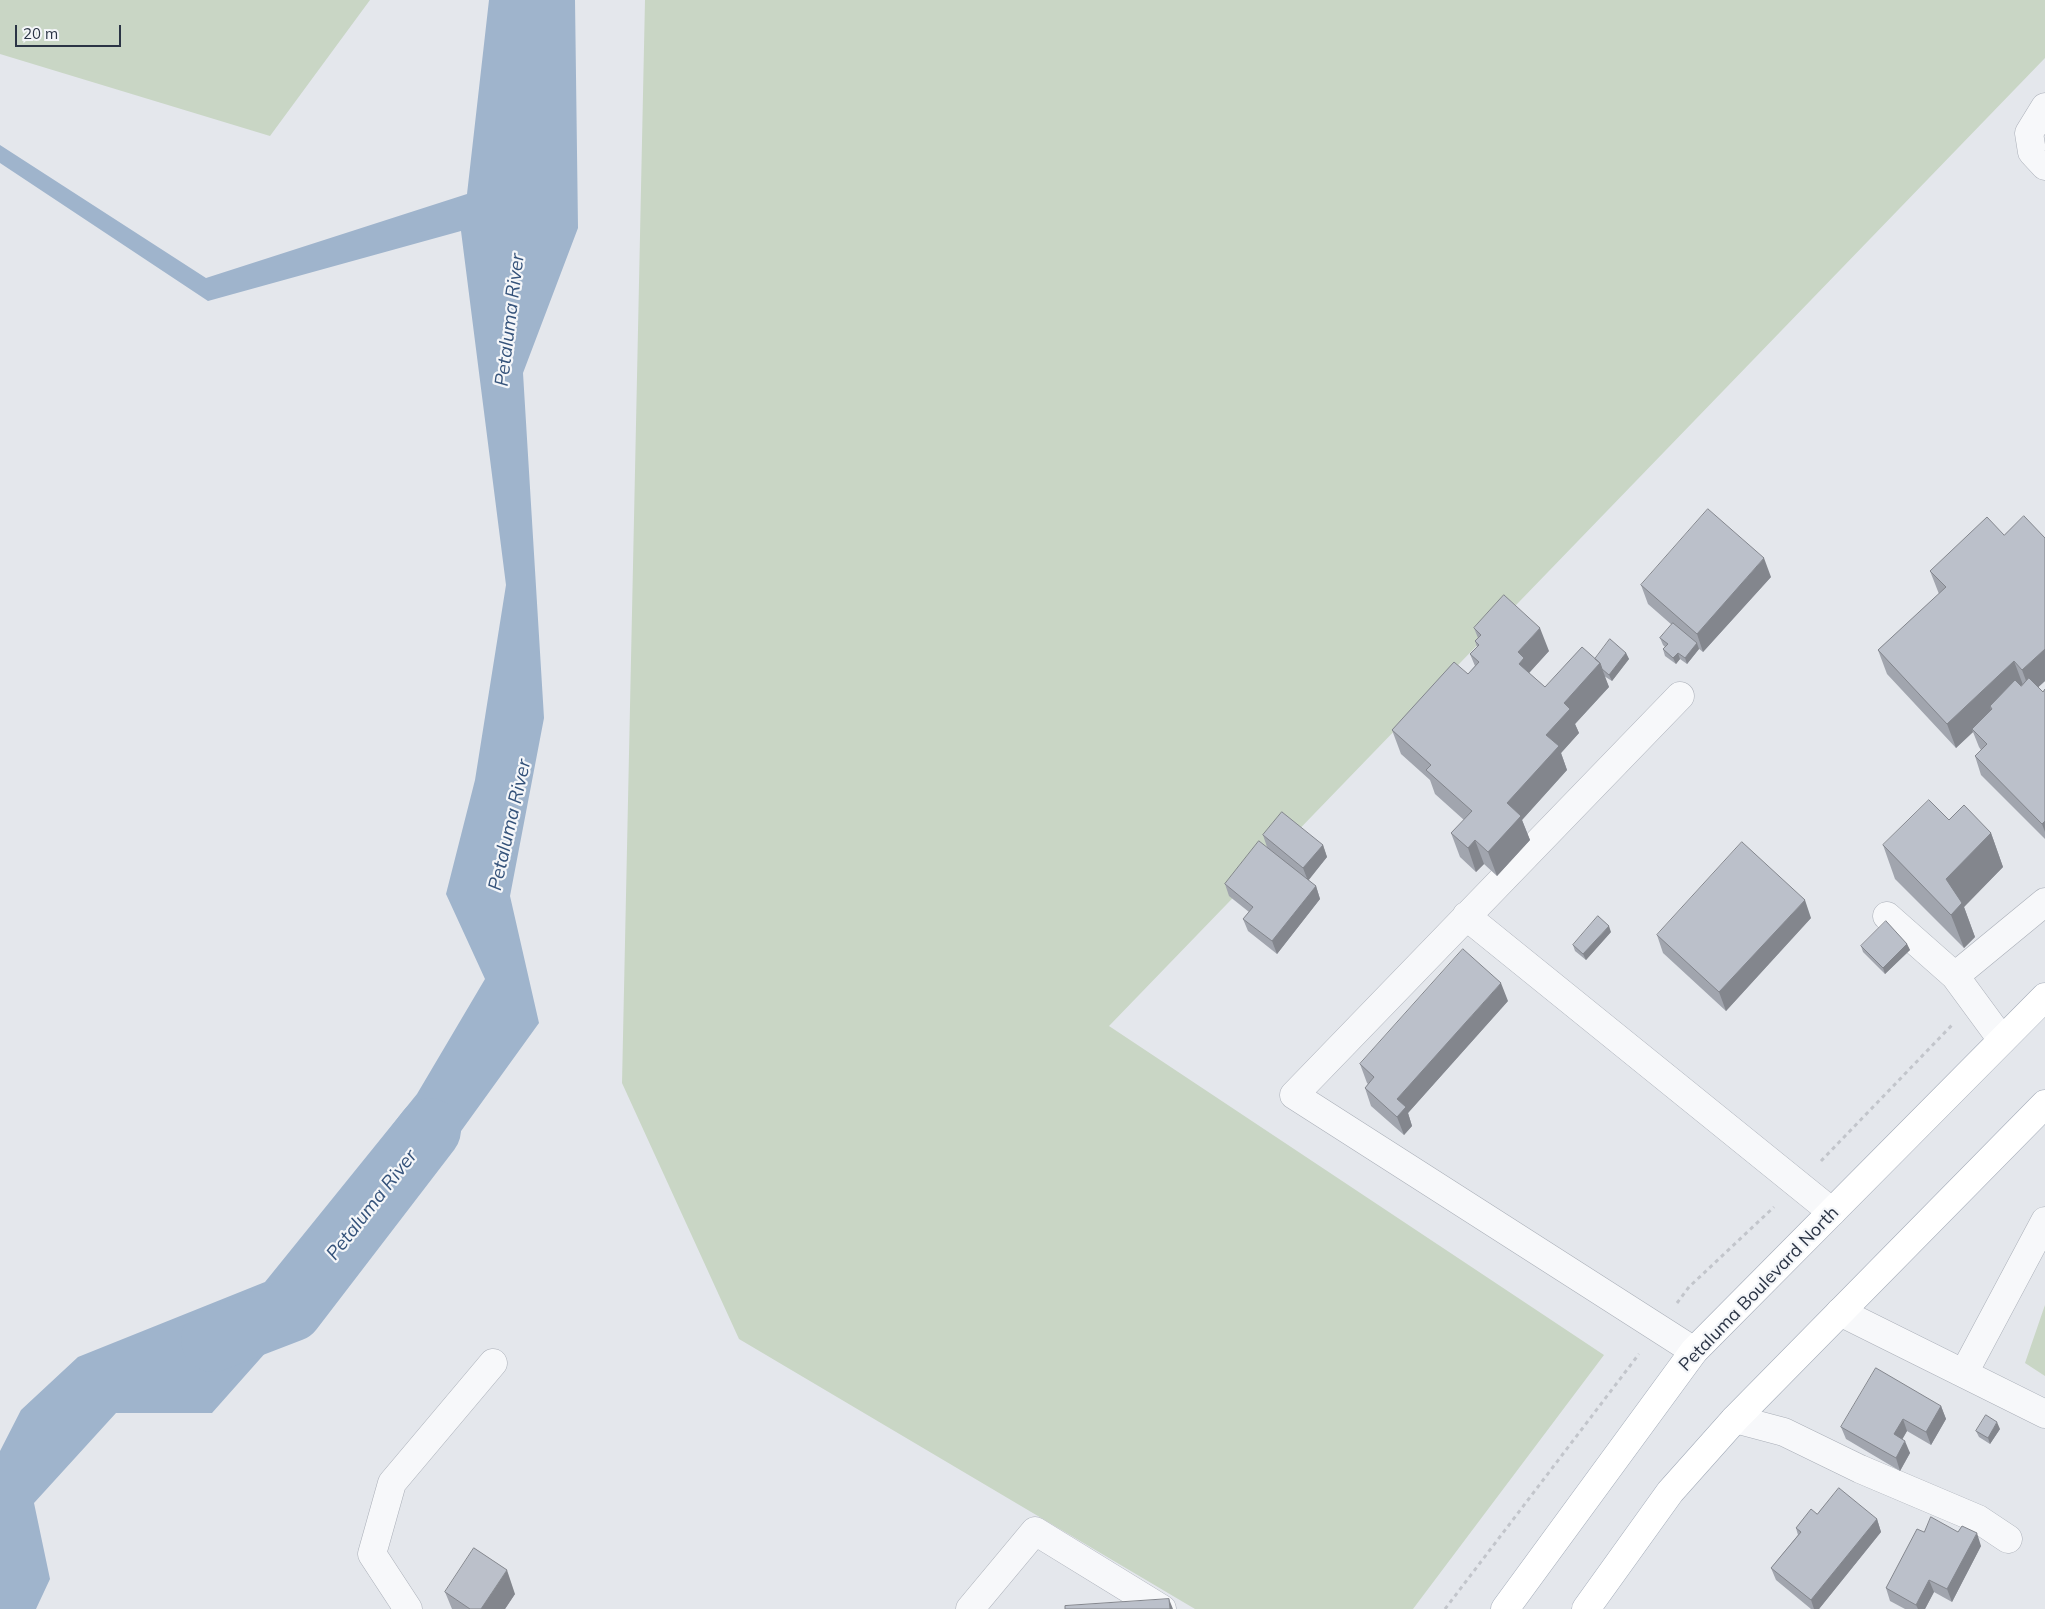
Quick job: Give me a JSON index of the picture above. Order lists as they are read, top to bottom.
{
  "streets": {
    "main road": ["Petaluma Boulevard North"]
  },
  "water": ["Petaluma River"],
  "scale_bar": "20 m"
}
